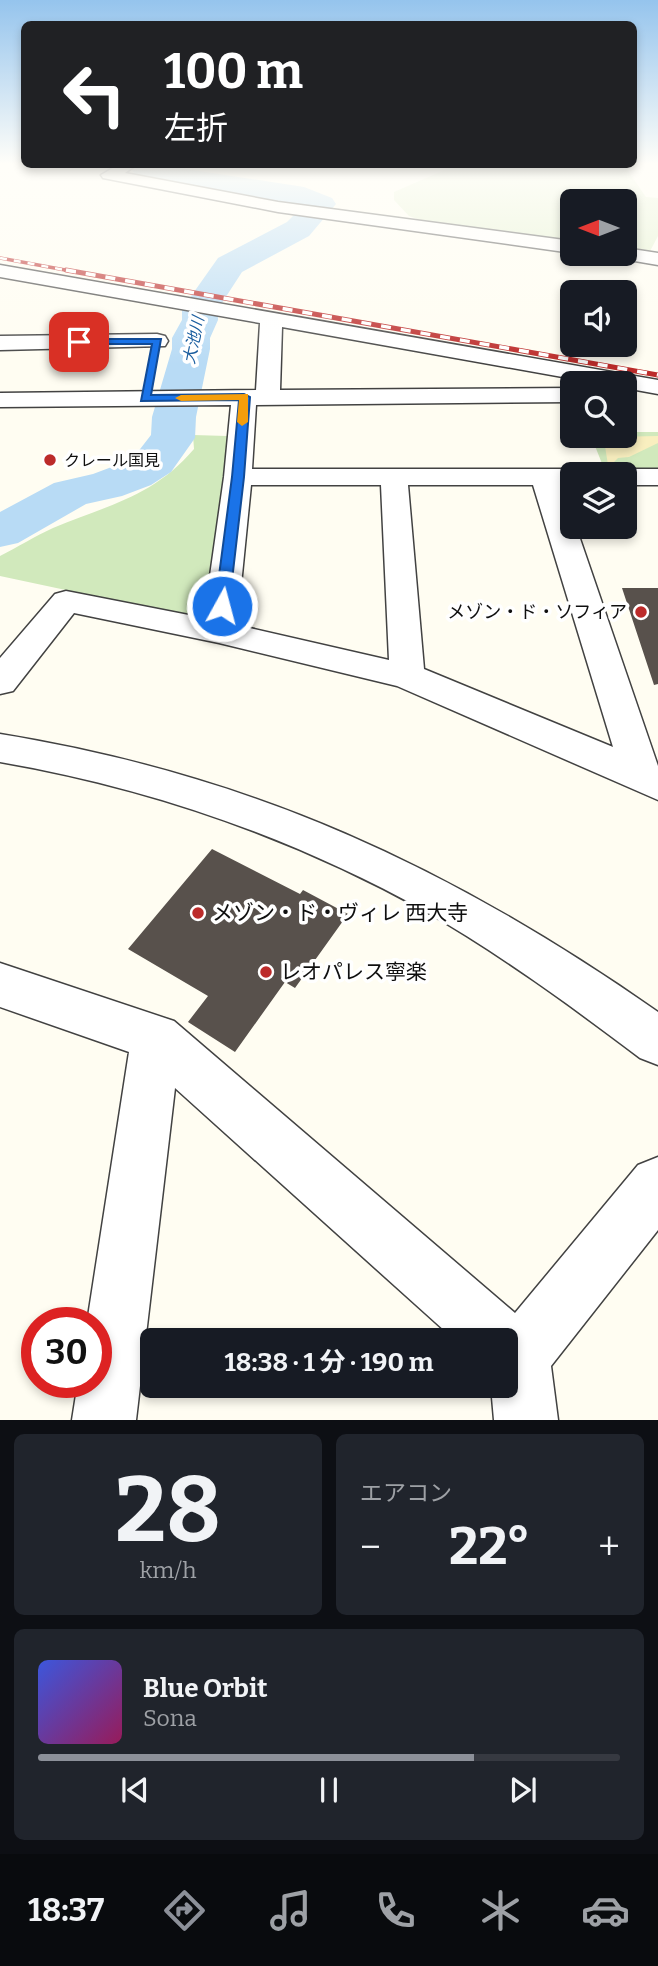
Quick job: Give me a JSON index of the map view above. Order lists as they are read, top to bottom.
{
  "water": ["大池川"],
  "places": [
    "クレール国見",
    "メゾン・ド・ソフィア",
    "メゾン・ド・ヴィレ 西大寺",
    "レオパレス寧楽"
  ],
  "north": "left",
  "page": {
    "turn": ["100 m", "左折"],
    "limit": "30",
    "trip": "18:38 · 1 分 · 190 m",
    "tile": [
      ["28", "km/h"],
      "エアコン"
    ],
    "heat": ["−", "22°", "+"],
    "song": ["Blue Orbit", "Sona"],
    "tabs": "18:37"
  }
}
